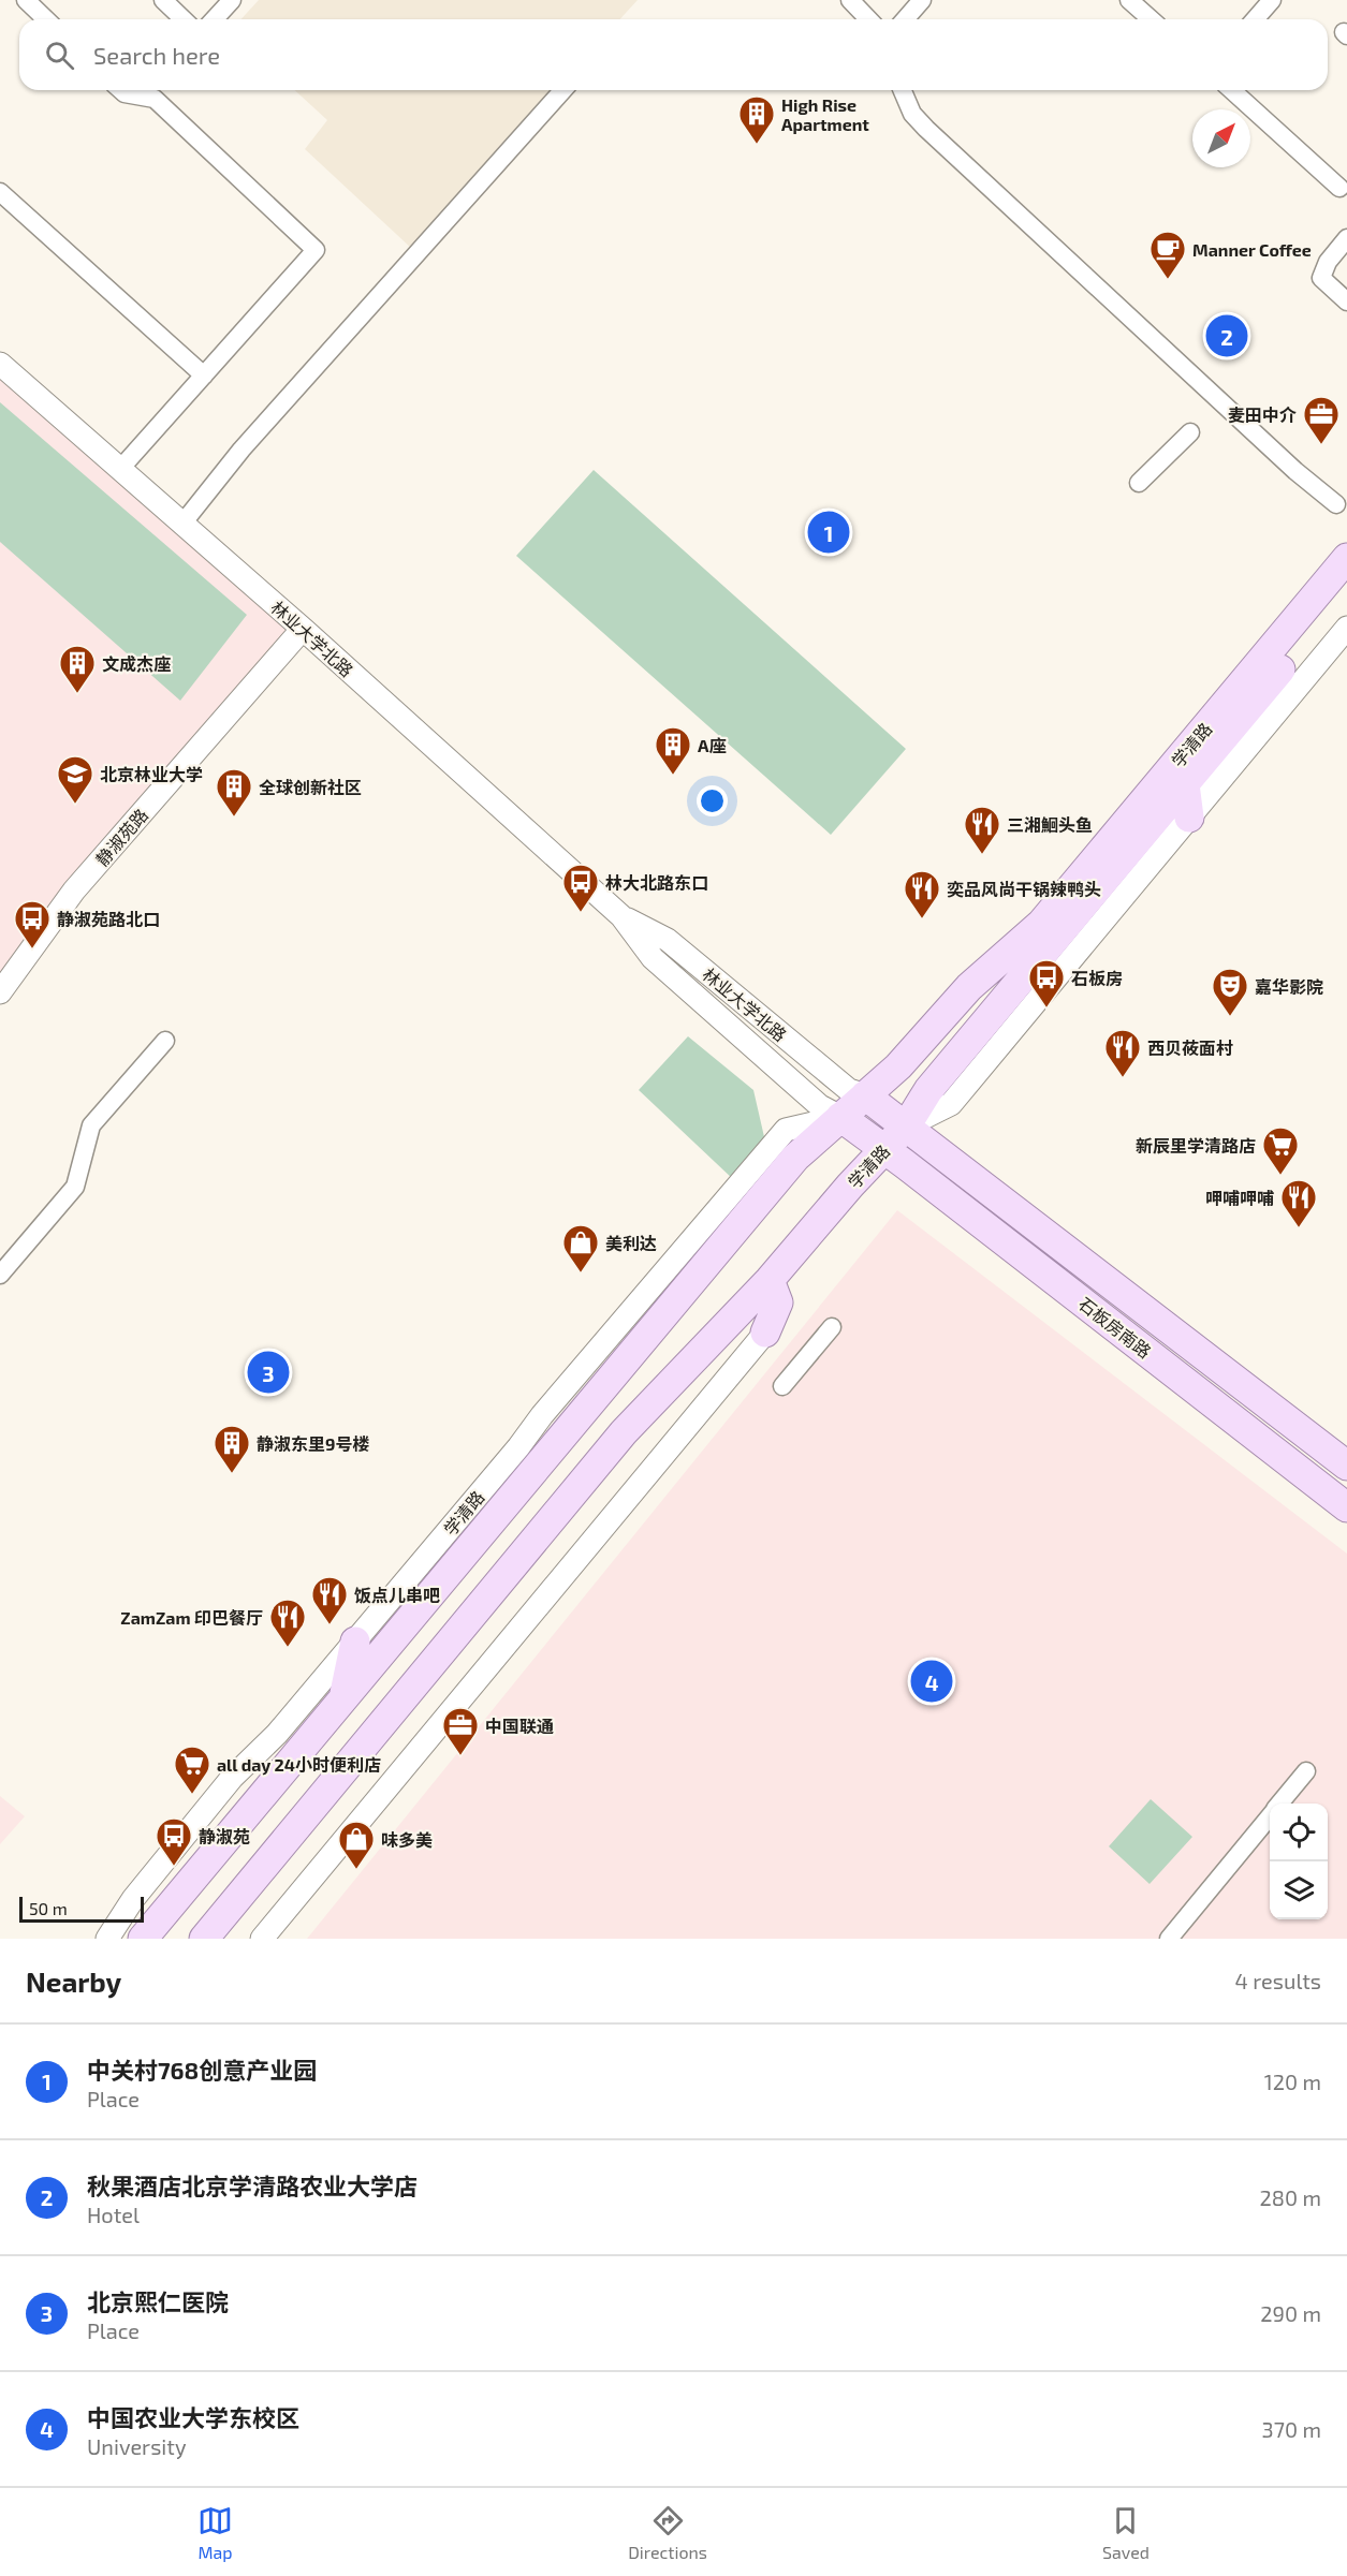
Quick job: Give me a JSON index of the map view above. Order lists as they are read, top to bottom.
{
  "streets": {
    "main road": ["学清路", "石板房南路"],
    "street": ["林业大学北路", "静淑苑路"]
  },
  "crossings": [
    ["林业大学北路", "学清路"],
    ["林业大学北路", "静淑苑路"],
    ["林业大学北路", "石板房南路"],
    ["学清路", "石板房南路"]
  ],
  "places": {
    "building": [
      "High Rise Apartment",
      "文成杰座",
      "A座",
      "全球创新社区",
      "静淑东里9号楼"
    ],
    "cafe": ["Manner Coffee"],
    "office": ["麦田中介", "中国联通"],
    "school or university": ["北京林业大学"],
    "restaurant": [
      "三湘鮰头鱼",
      "奕品风尚干锅辣鸭头",
      "西贝莜面村",
      "呷哺呷哺",
      "饭点儿串吧",
      "ZamZam 印巴餐厅"
    ],
    "bus stop": [
      "林大北路东口",
      "静淑苑路北口",
      "石板房",
      "静淑苑"
    ],
    "theatre": ["嘉华影院"],
    "supermarket": ["新辰里学清路店", "all day 24小时便利店"],
    "shop": ["美利达", "味多美"]
  },
  "scale_bar": "50 m",
  "north": "top right",
  "page": {
    "search": "Search here",
    "pins": [
      "2",
      "1",
      "3",
      "4"
    ],
    "scale": "50 m",
    "heading": ["Nearby", "4 results"],
    "list": [
      {
        "mark": "1",
        "name": "中关村768创意产业园",
        "note": "Place",
        "value": "120 m"
      },
      {
        "mark": "2",
        "name": "秋果酒店北京学清路农业大学店",
        "note": "Hotel",
        "value": "280 m"
      },
      {
        "mark": "3",
        "name": "北京熙仁医院",
        "note": "Place",
        "value": "290 m"
      },
      {
        "mark": "4",
        "name": "中国农业大学东校区",
        "note": "University",
        "value": "370 m"
      }
    ],
    "nav": ["Map", "Directions", "Saved"]
  }
}
